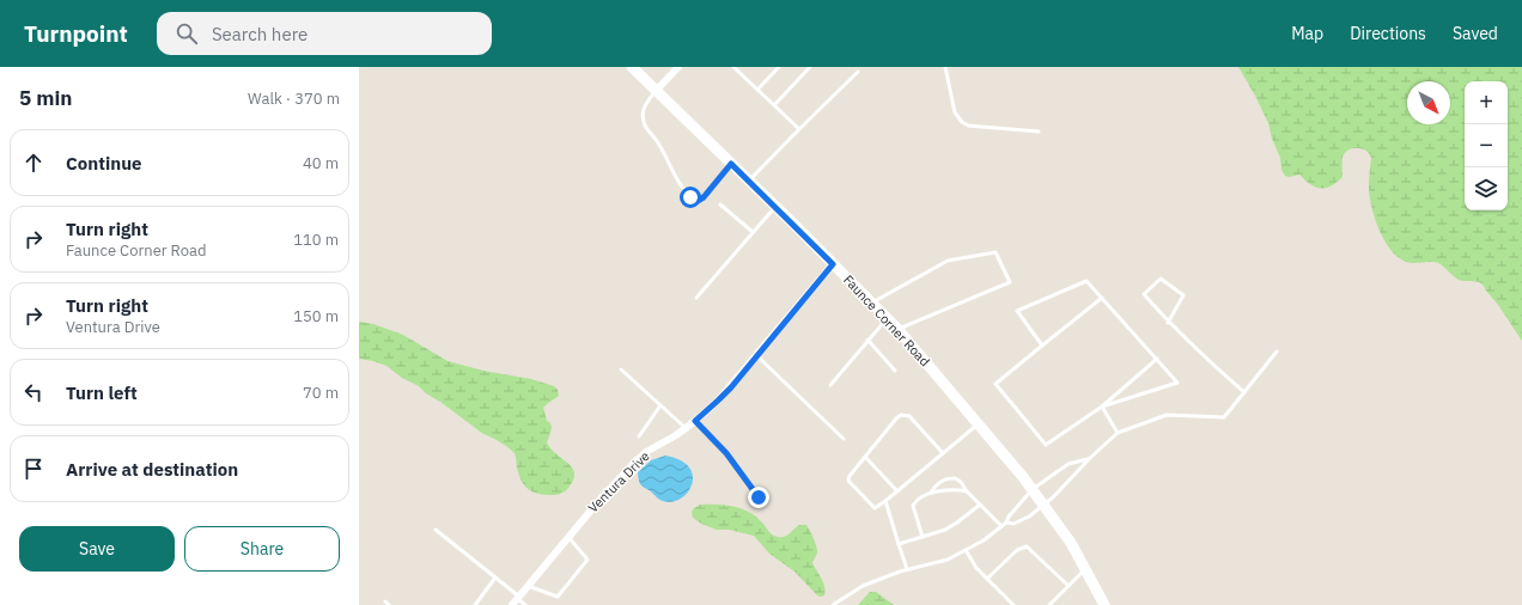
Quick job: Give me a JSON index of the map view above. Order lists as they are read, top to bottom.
{
  "streets": {
    "main road": ["Faunce Corner Road"],
    "street": ["Ventura Drive"]
  },
  "crossings": [
    ["Faunce Corner Road", "Ventura Drive"]
  ],
  "north": "bottom right",
  "page": {
    "header": "Turnpoint",
    "search": "Search here",
    "nav": ["Map", "Directions", "Saved"],
    "heading": ["5 min", "Walk · 370 m"],
    "map_buttons": ["+", "−"],
    "list": [
      ["Continue", "40 m"],
      ["Turn right", "Faunce Corner Road", "110 m"],
      ["Turn right", "Ventura Drive", "150 m"],
      ["Turn left", "70 m"],
      "Arrive at destination"
    ],
    "buttons": ["Save", "Share"]
  }
}
